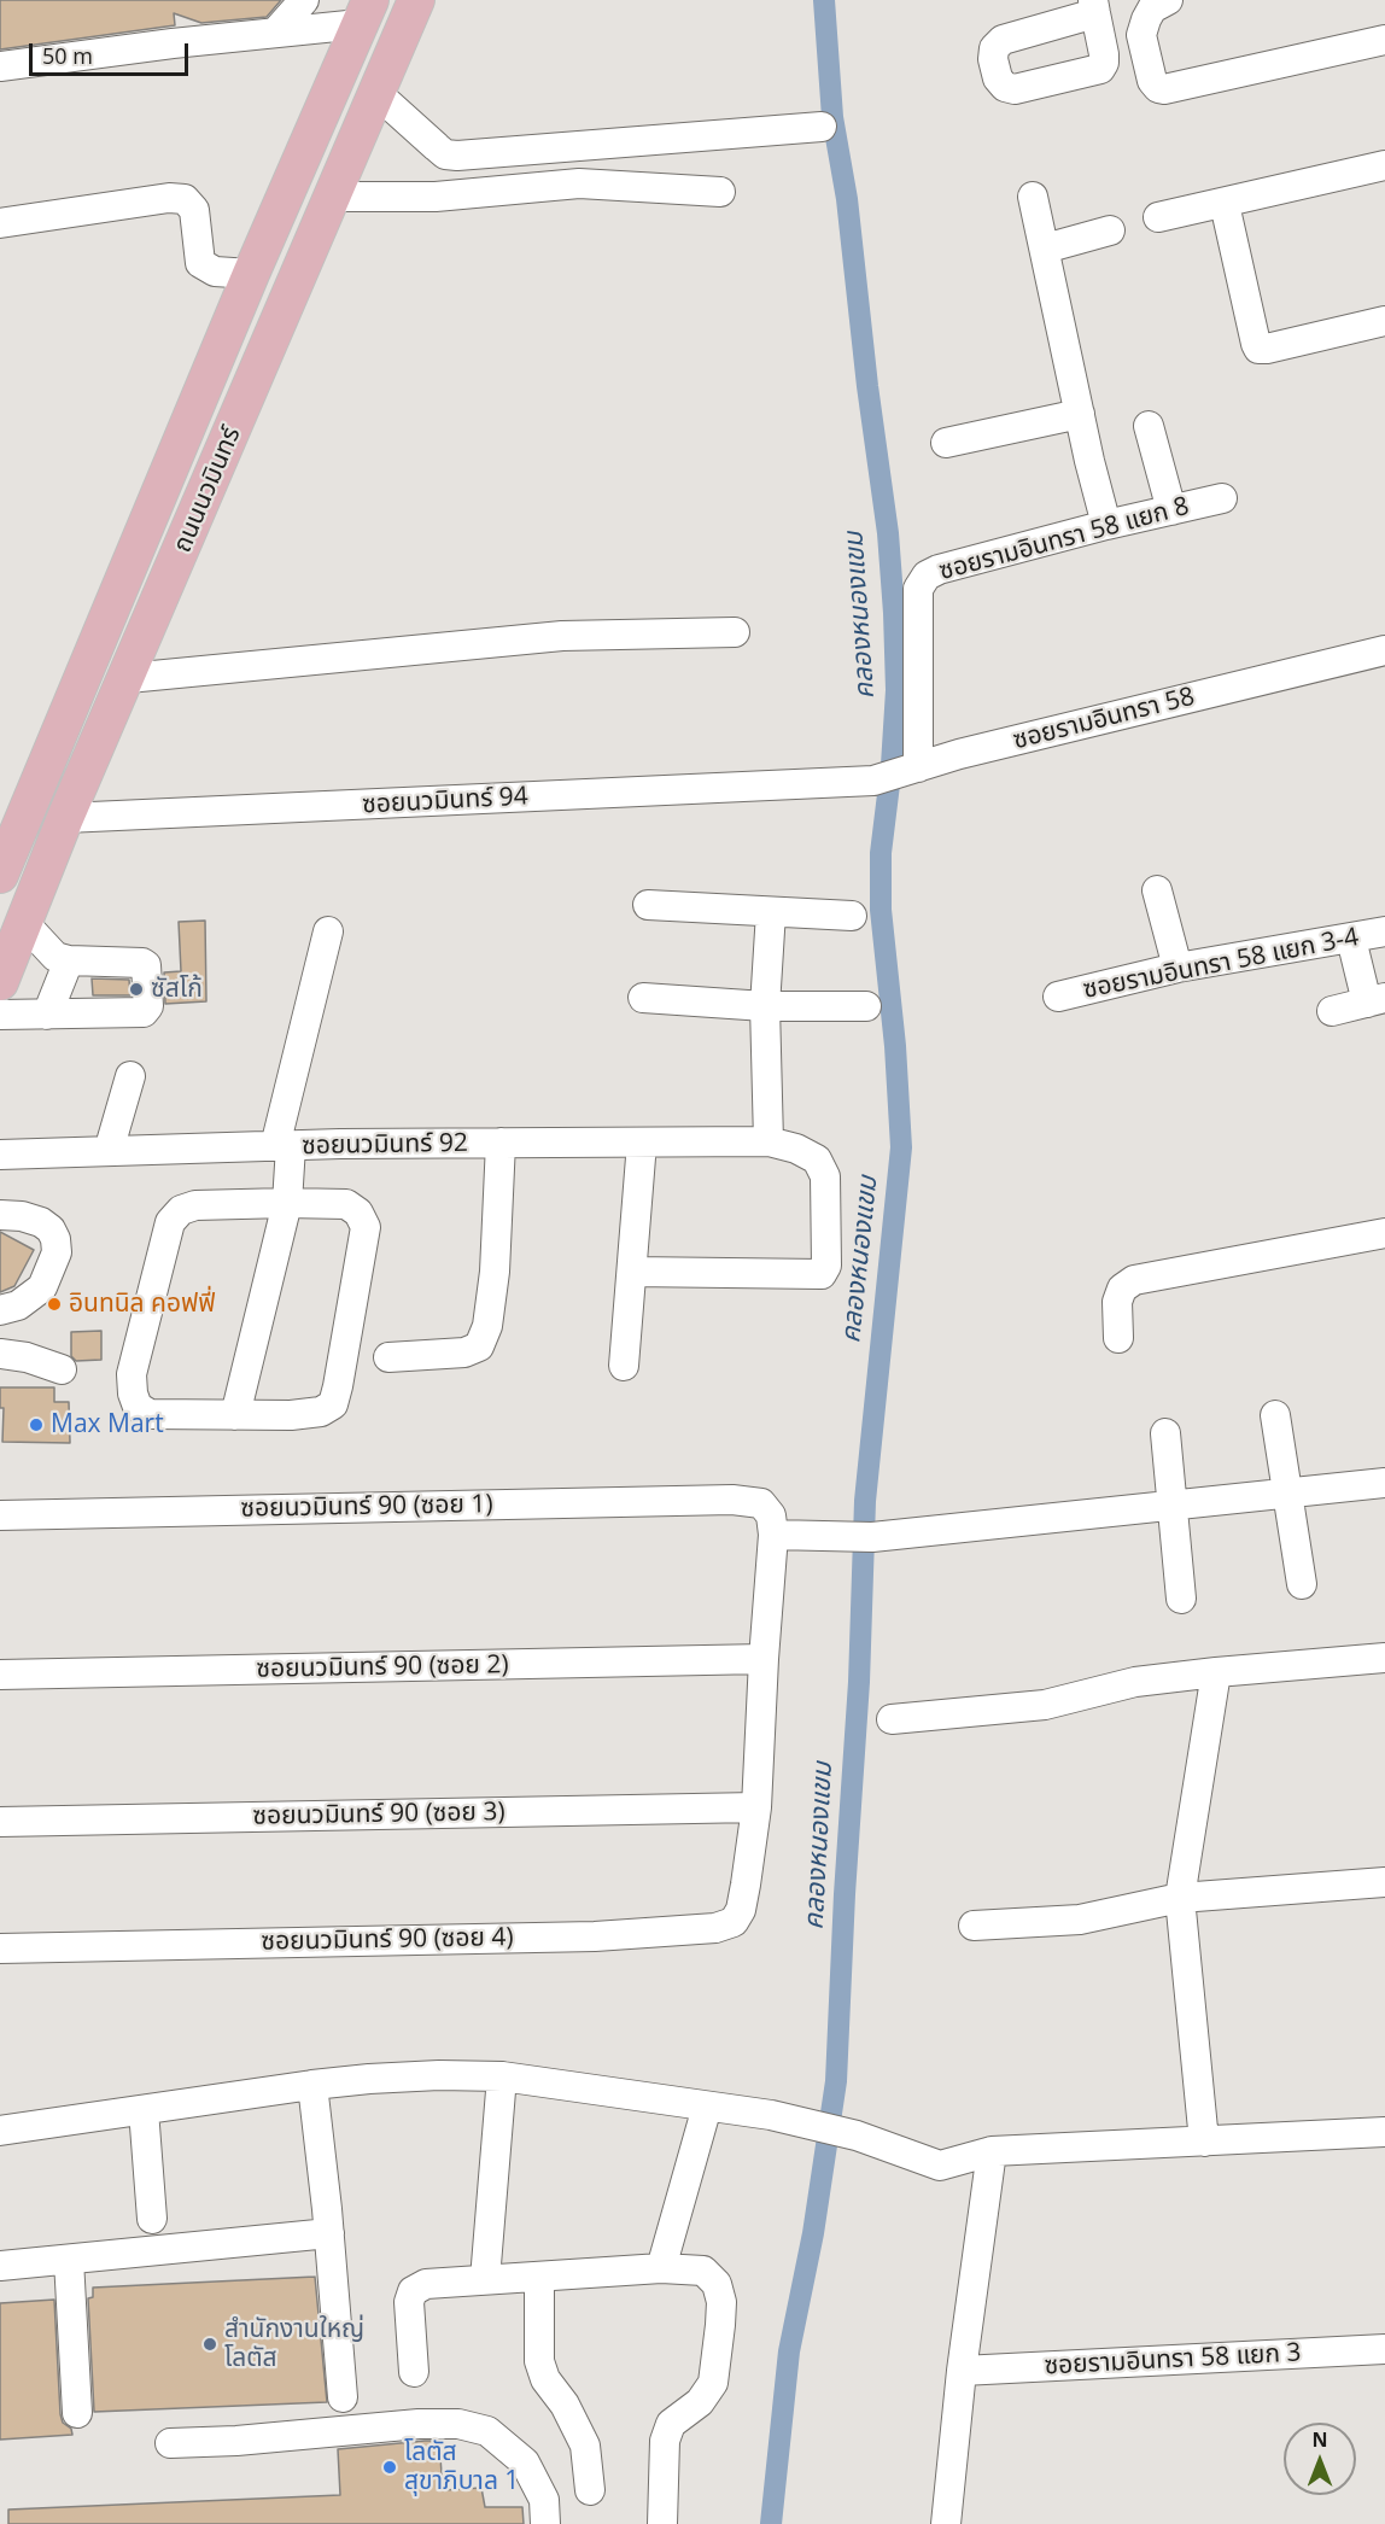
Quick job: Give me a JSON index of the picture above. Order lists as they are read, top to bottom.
{
  "streets": {
    "main road": ["ถนนนวมินทร์"],
    "street": [
      "ซอยรามอินทรา 58 แยก 8",
      "ซอยรามอินทรา 58",
      "ซอยนวมินทร์ 94",
      "ซอยรามอินทรา 58 แยก 3-4",
      "ซอยนวมินทร์ 92",
      "ซอยนวมินทร์ 90 (ซอย 1)",
      "ซอยนวมินทร์ 90 (ซอย 2)",
      "ซอยนวมินทร์ 90 (ซอย 3)",
      "ซอยนวมินทร์ 90 (ซอย 4)",
      "ซอยรามอินทรา 58 แยก 3"
    ]
  },
  "crossings": [
    ["ถนนนวมินทร์", "ซอยนวมินทร์ 94"],
    ["ซอยรามอินทรา 58 แยก 8", "ซอยรามอินทรา 58"],
    ["ซอยรามอินทรา 58", "ซอยนวมินทร์ 94"],
    ["ซอยนวมินทร์ 90 (ซอย 3)", "ซอยนวมินทร์ 90 (ซอย 4)"]
  ],
  "water": ["คลองหนองแขม"],
  "places": [
    "ซัสโก้",
    "อินทนิล คอฟฟี่",
    "Max Mart",
    "สำนักงานใหญ่ โลตัส",
    "โลตัส สุขาภิบาล 1"
  ],
  "scale_bar": "50 m",
  "north": "top"
}
